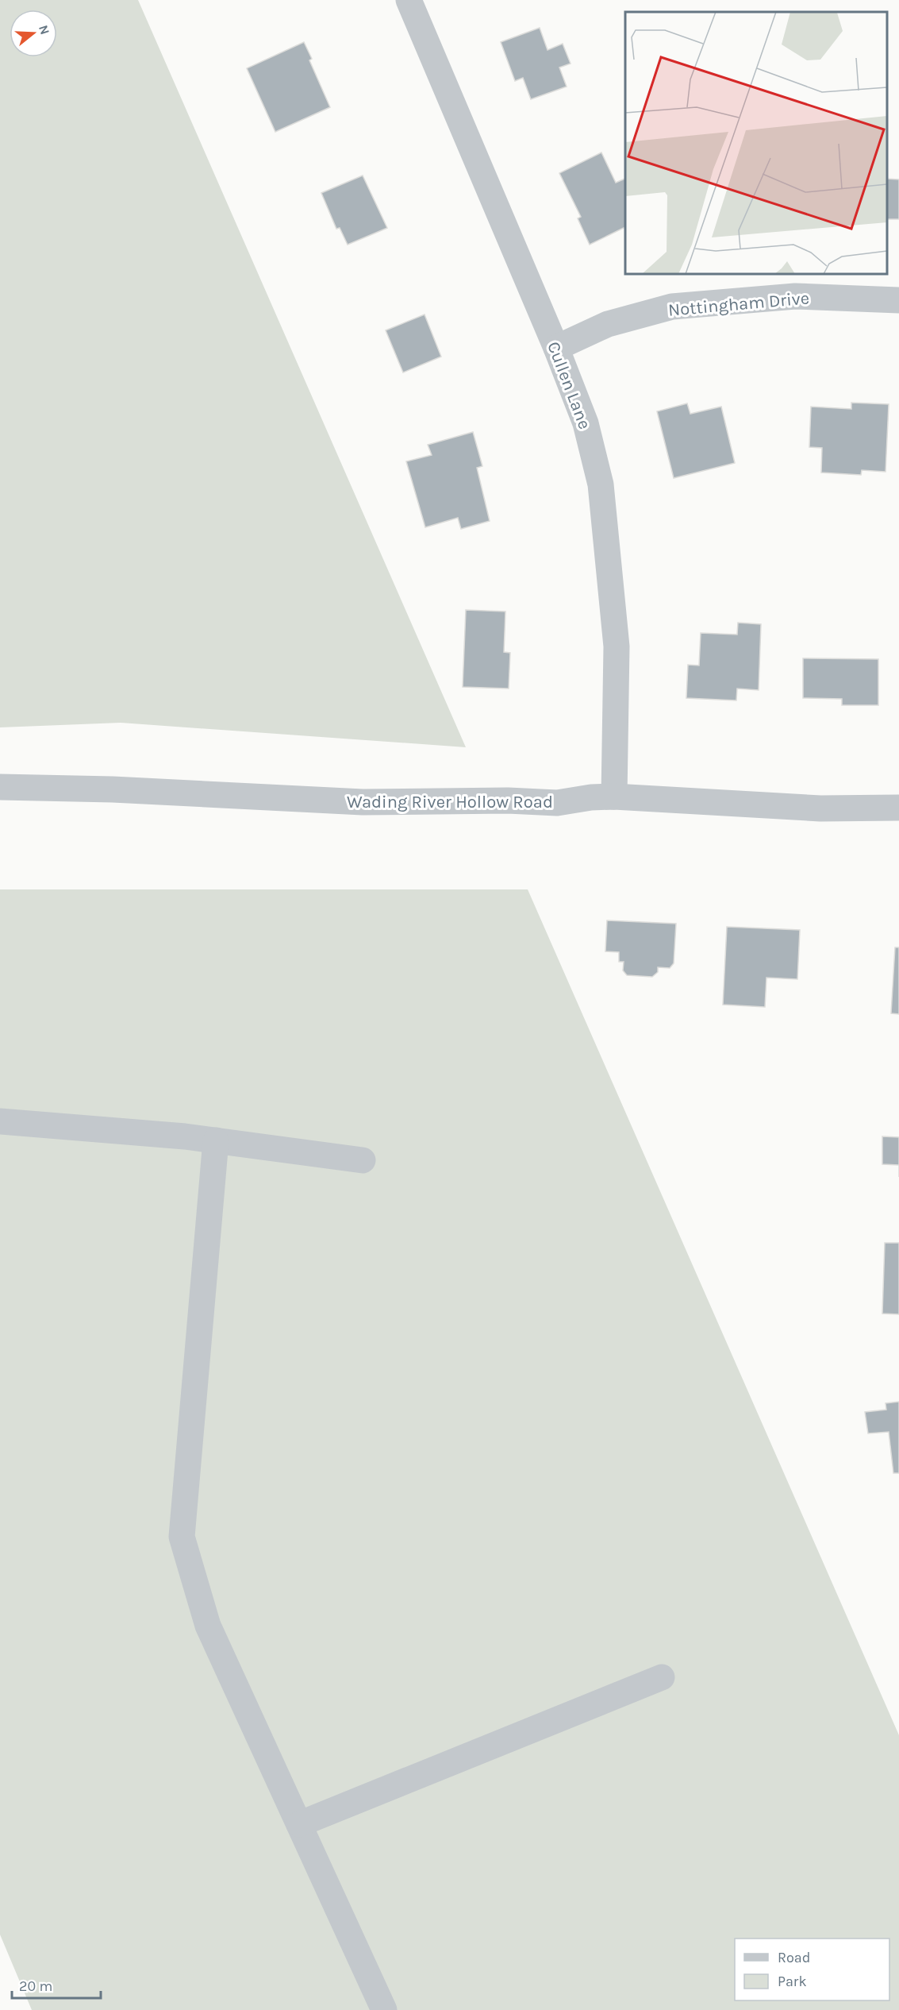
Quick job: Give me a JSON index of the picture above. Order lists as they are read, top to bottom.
{
  "streets": {
    "street": ["Nottingham Drive", "Cullen Lane", "Wading River Hollow Road"]
  },
  "crossings": [
    ["Nottingham Drive", "Cullen Lane"],
    ["Cullen Lane", "Wading River Hollow Road"]
  ],
  "legend": ["Road", "Park"],
  "scale_bar": "20 m",
  "north": "right"
}
